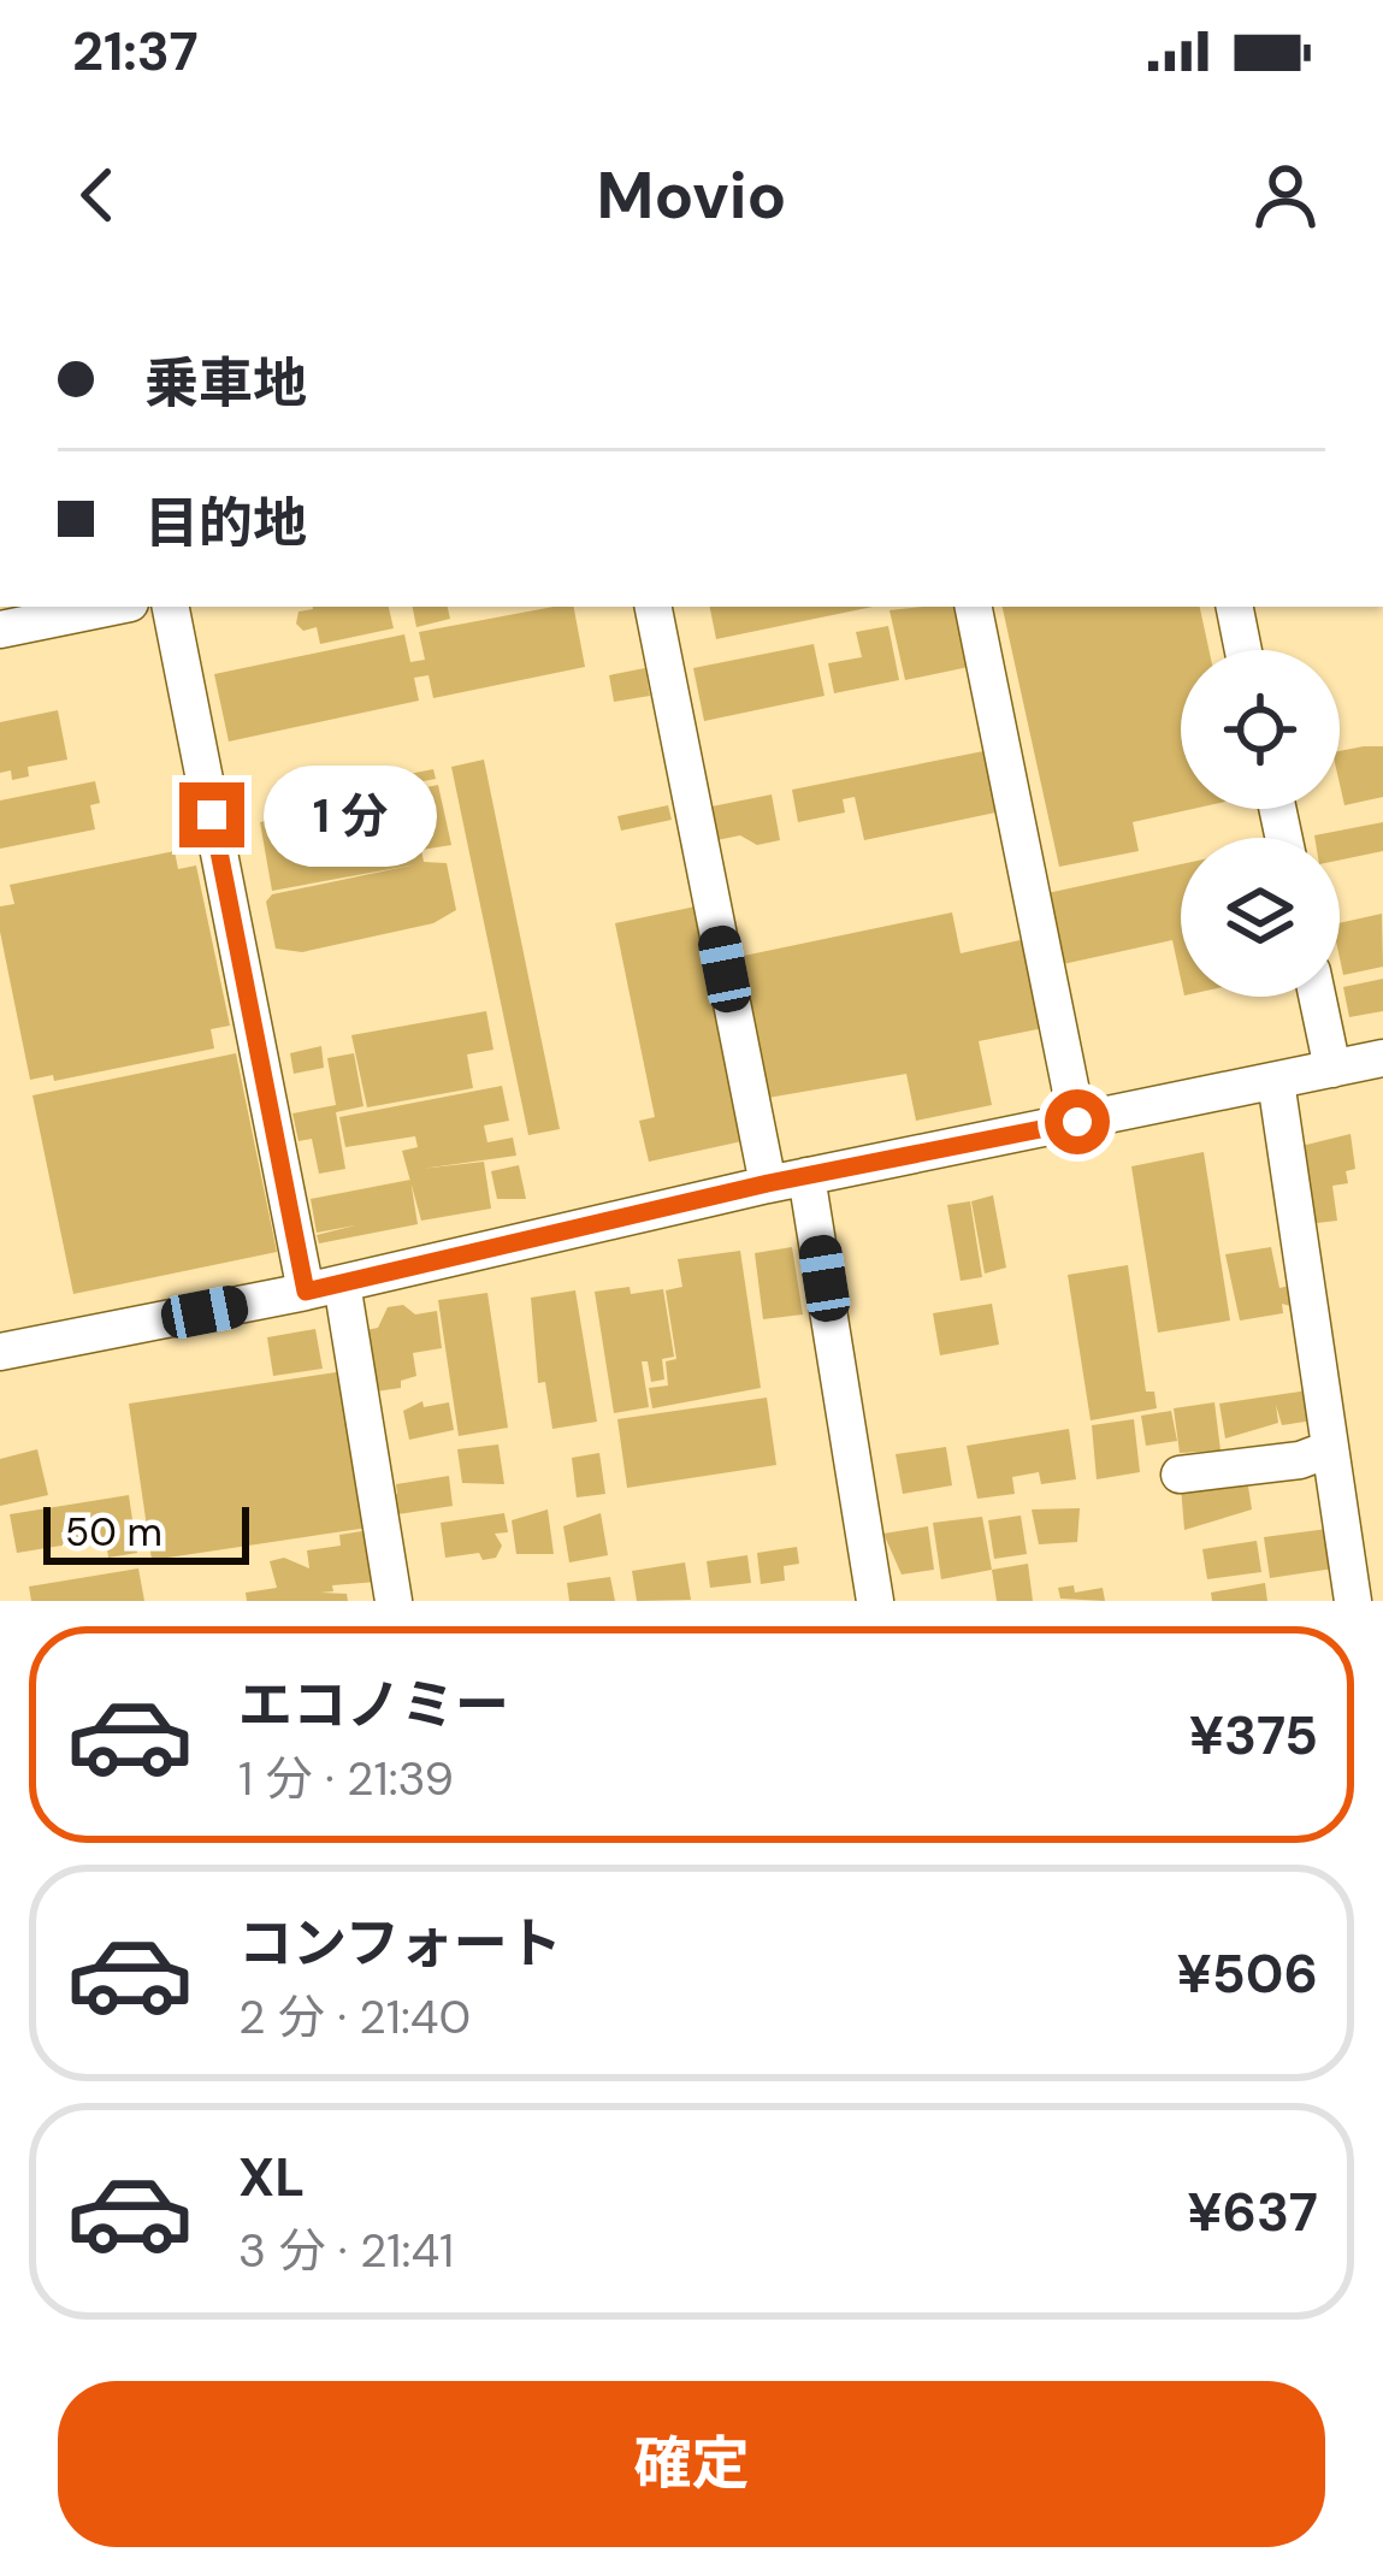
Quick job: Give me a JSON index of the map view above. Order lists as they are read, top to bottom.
{
  "scale_bar": "50 m",
  "page": {
    "status": "21:37",
    "header": "Movio",
    "banner": ["乗車地", "目的地"],
    "bubble": "1 分",
    "scale": "50 m",
    "list": [
      {
        "name": "エコノミー",
        "note": "1 分 · 21:39",
        "value": "¥375"
      },
      {
        "name": "コンフォート",
        "note": "2 分 · 21:40",
        "value": "¥506"
      },
      {
        "name": "XL",
        "note": "3 分 · 21:41",
        "value": "¥637"
      }
    ],
    "buttons": "確定"
  }
}
